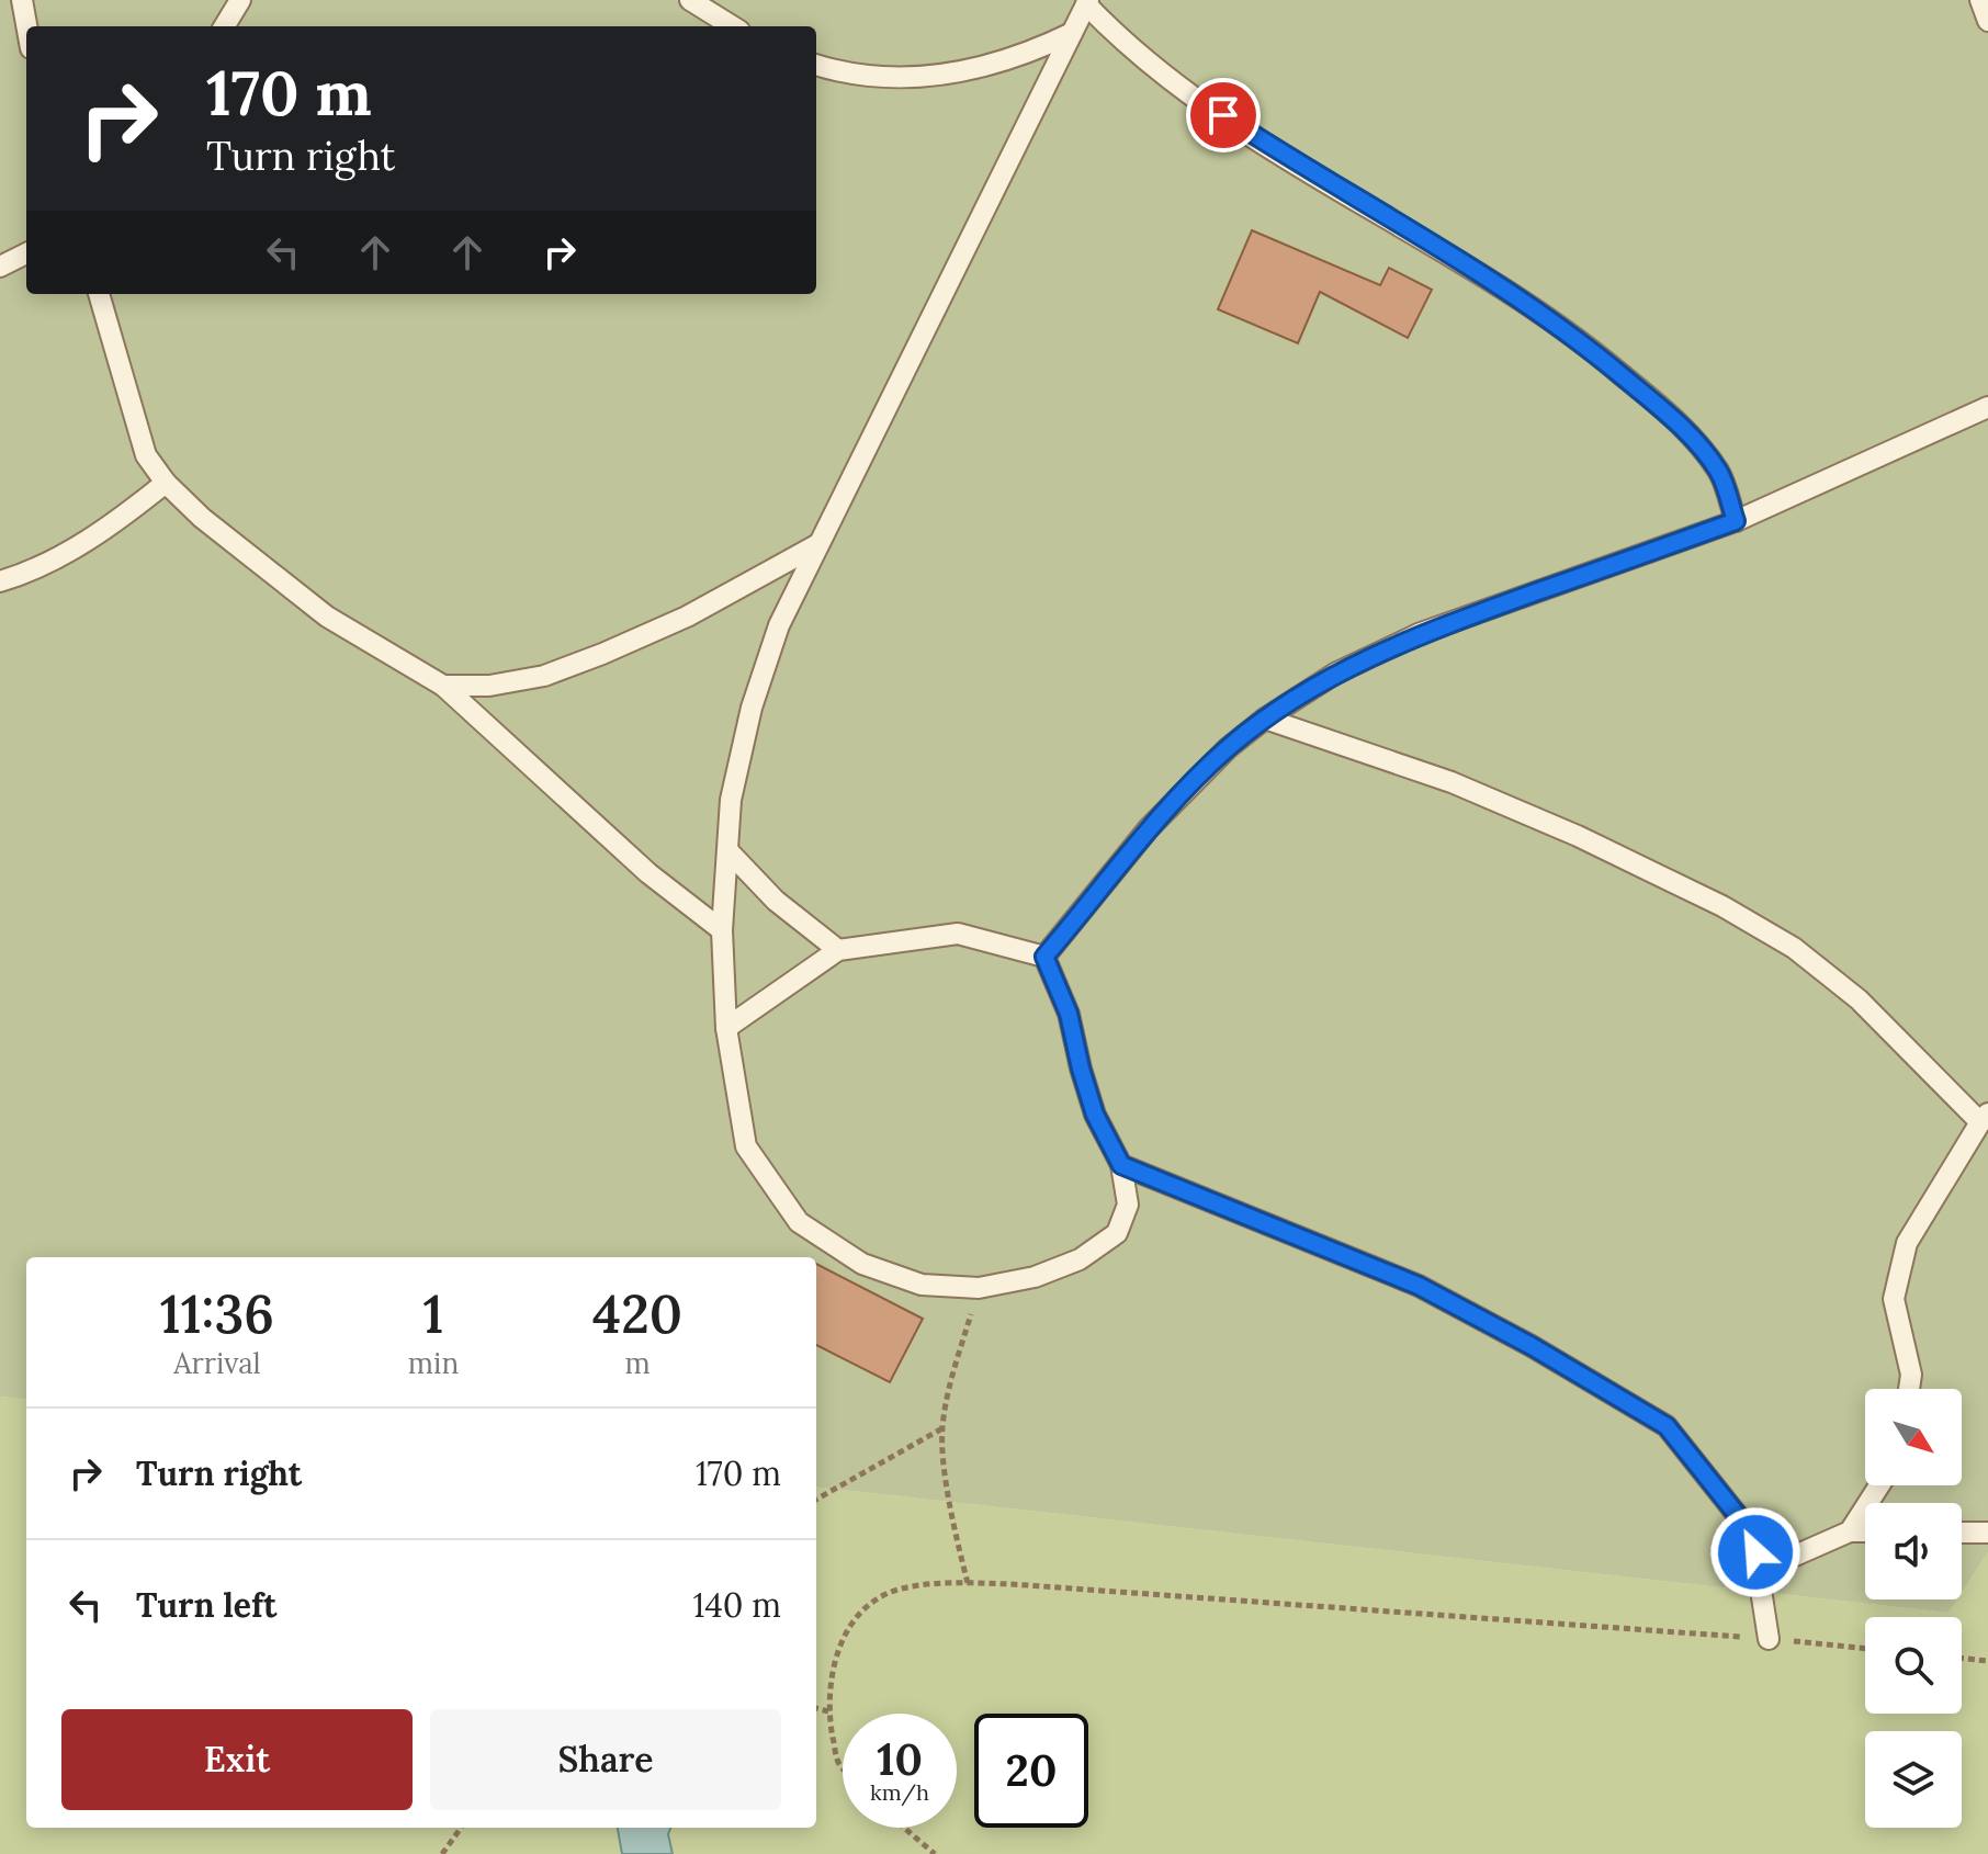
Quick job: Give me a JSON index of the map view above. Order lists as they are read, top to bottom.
{
  "north": "bottom right",
  "page": {
    "turn": ["170 m", "Turn right"],
    "eta": [
      "11:36",
      "Arrival",
      "1",
      "min",
      "420",
      "m"
    ],
    "list": [
      {
        "name": "Turn right",
        "value": "170 m"
      },
      {
        "name": "Turn left",
        "value": "140 m"
      }
    ],
    "buttons": ["Exit", "Share"],
    "speed": "10 km/h",
    "limit": "20"
  }
}
